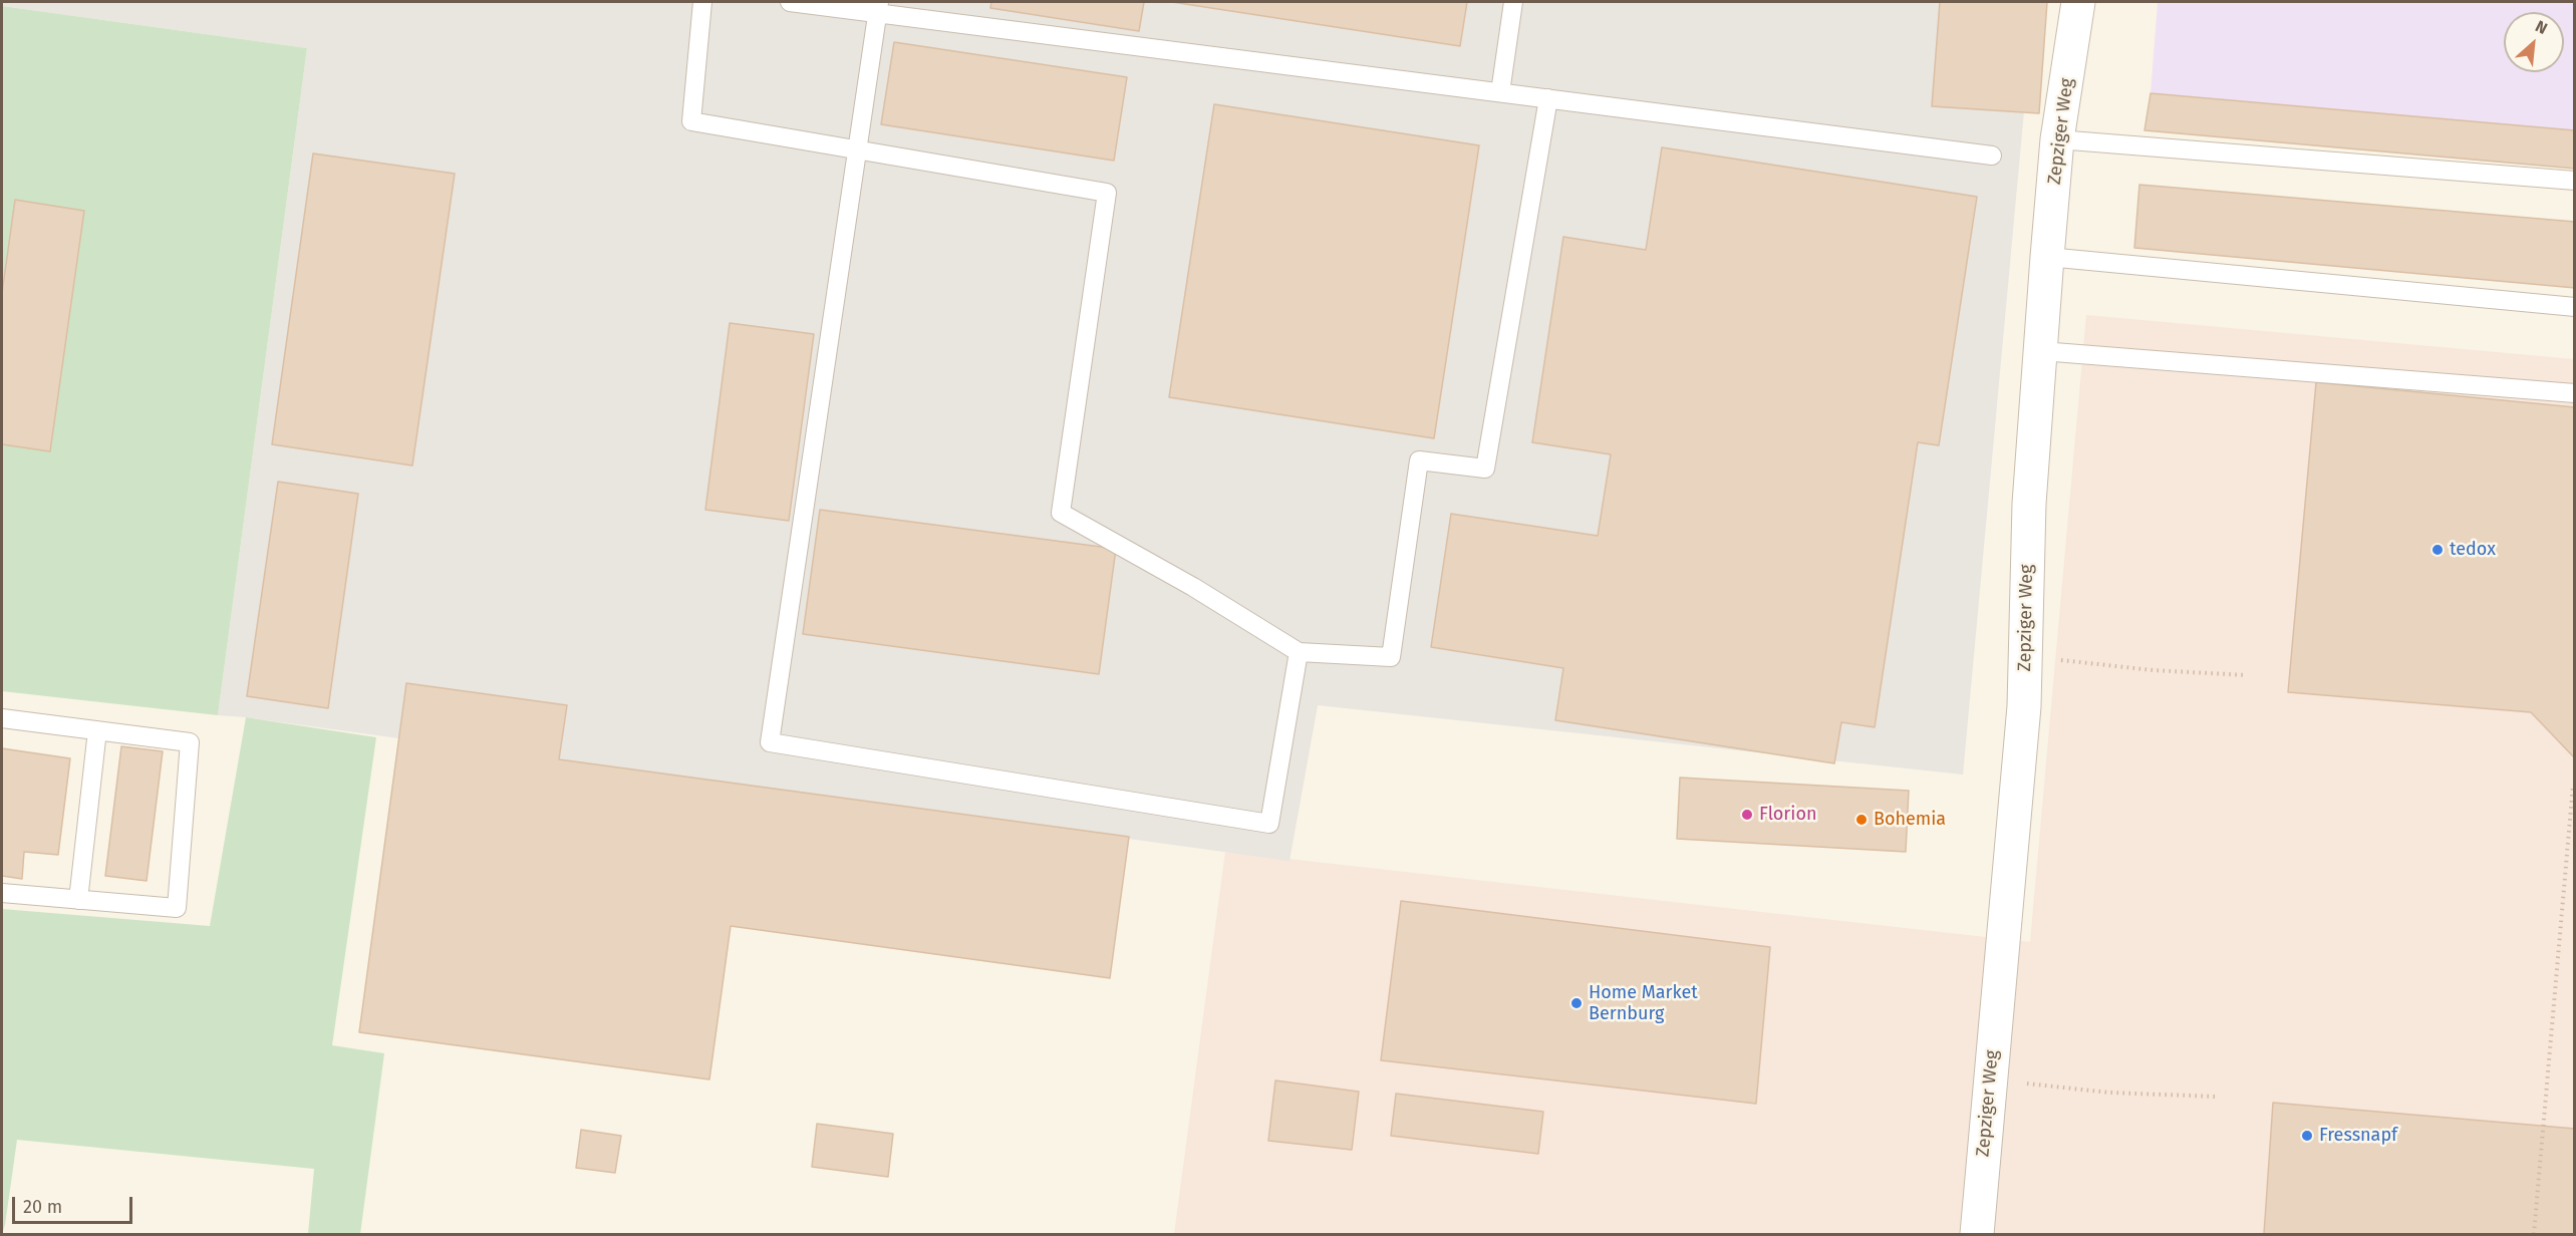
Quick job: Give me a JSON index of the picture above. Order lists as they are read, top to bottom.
{
  "streets": {
    "street": ["Zepziger Weg"]
  },
  "places": [
    "tedox",
    "Florion",
    "Bohemia",
    "Home Market Bernburg",
    "Fressnapf"
  ],
  "scale_bar": "20 m",
  "north": "top right"
}
